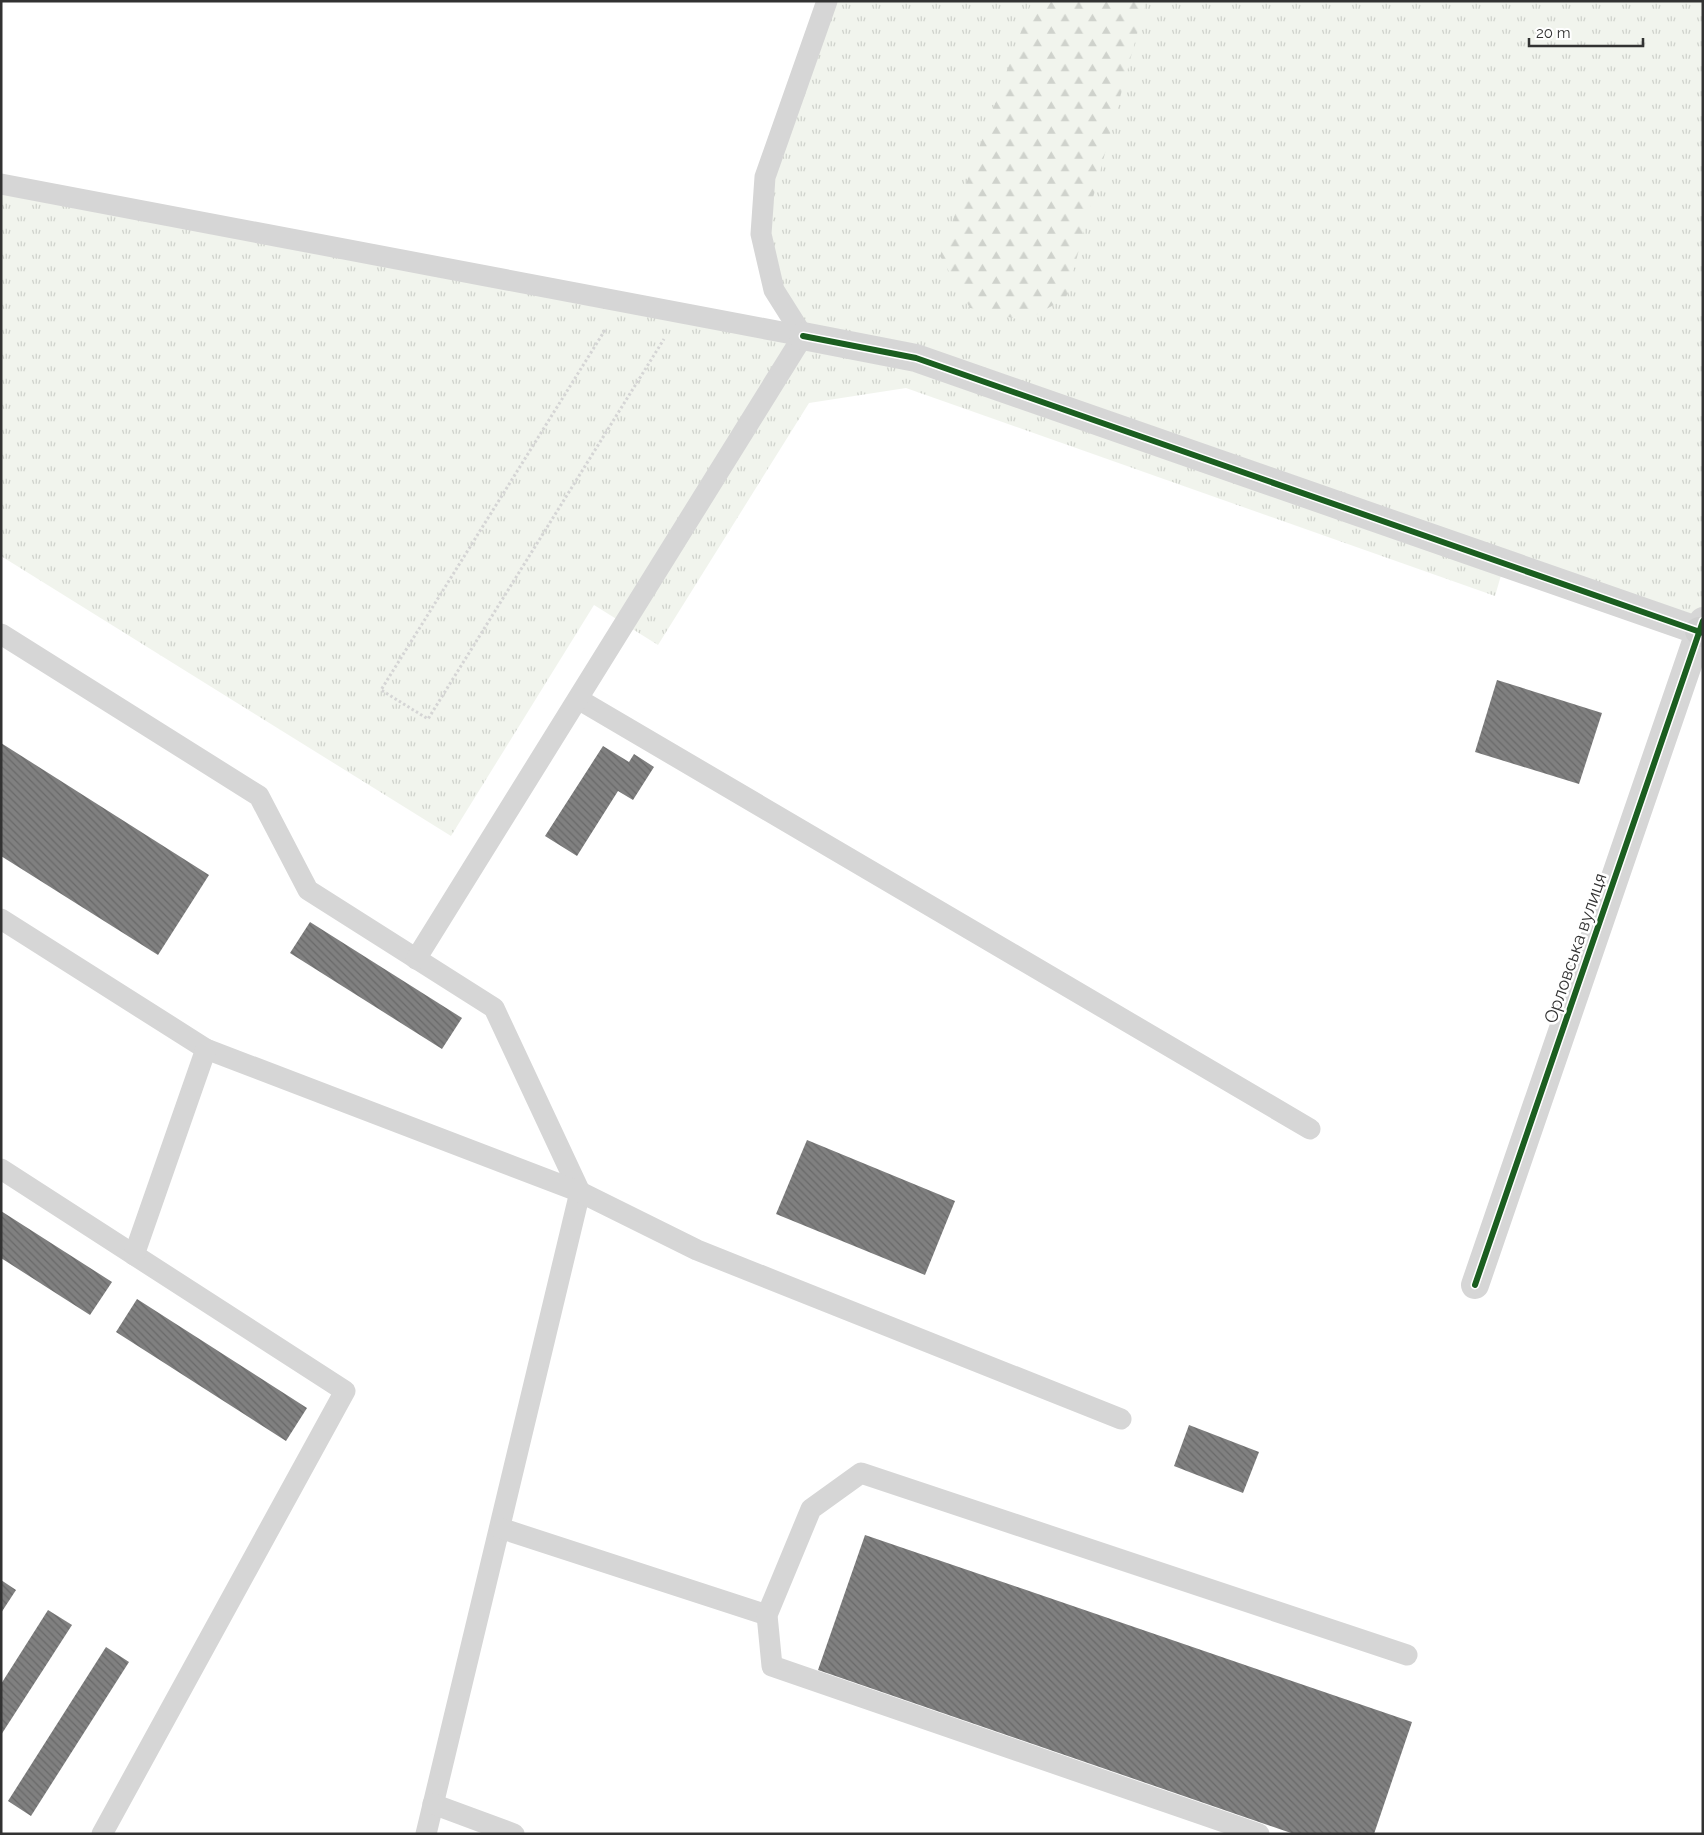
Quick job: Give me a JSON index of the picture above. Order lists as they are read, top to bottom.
{
  "streets": {
    "street": ["Орловська вулиця"]
  },
  "scale_bar": "20 m"
}
